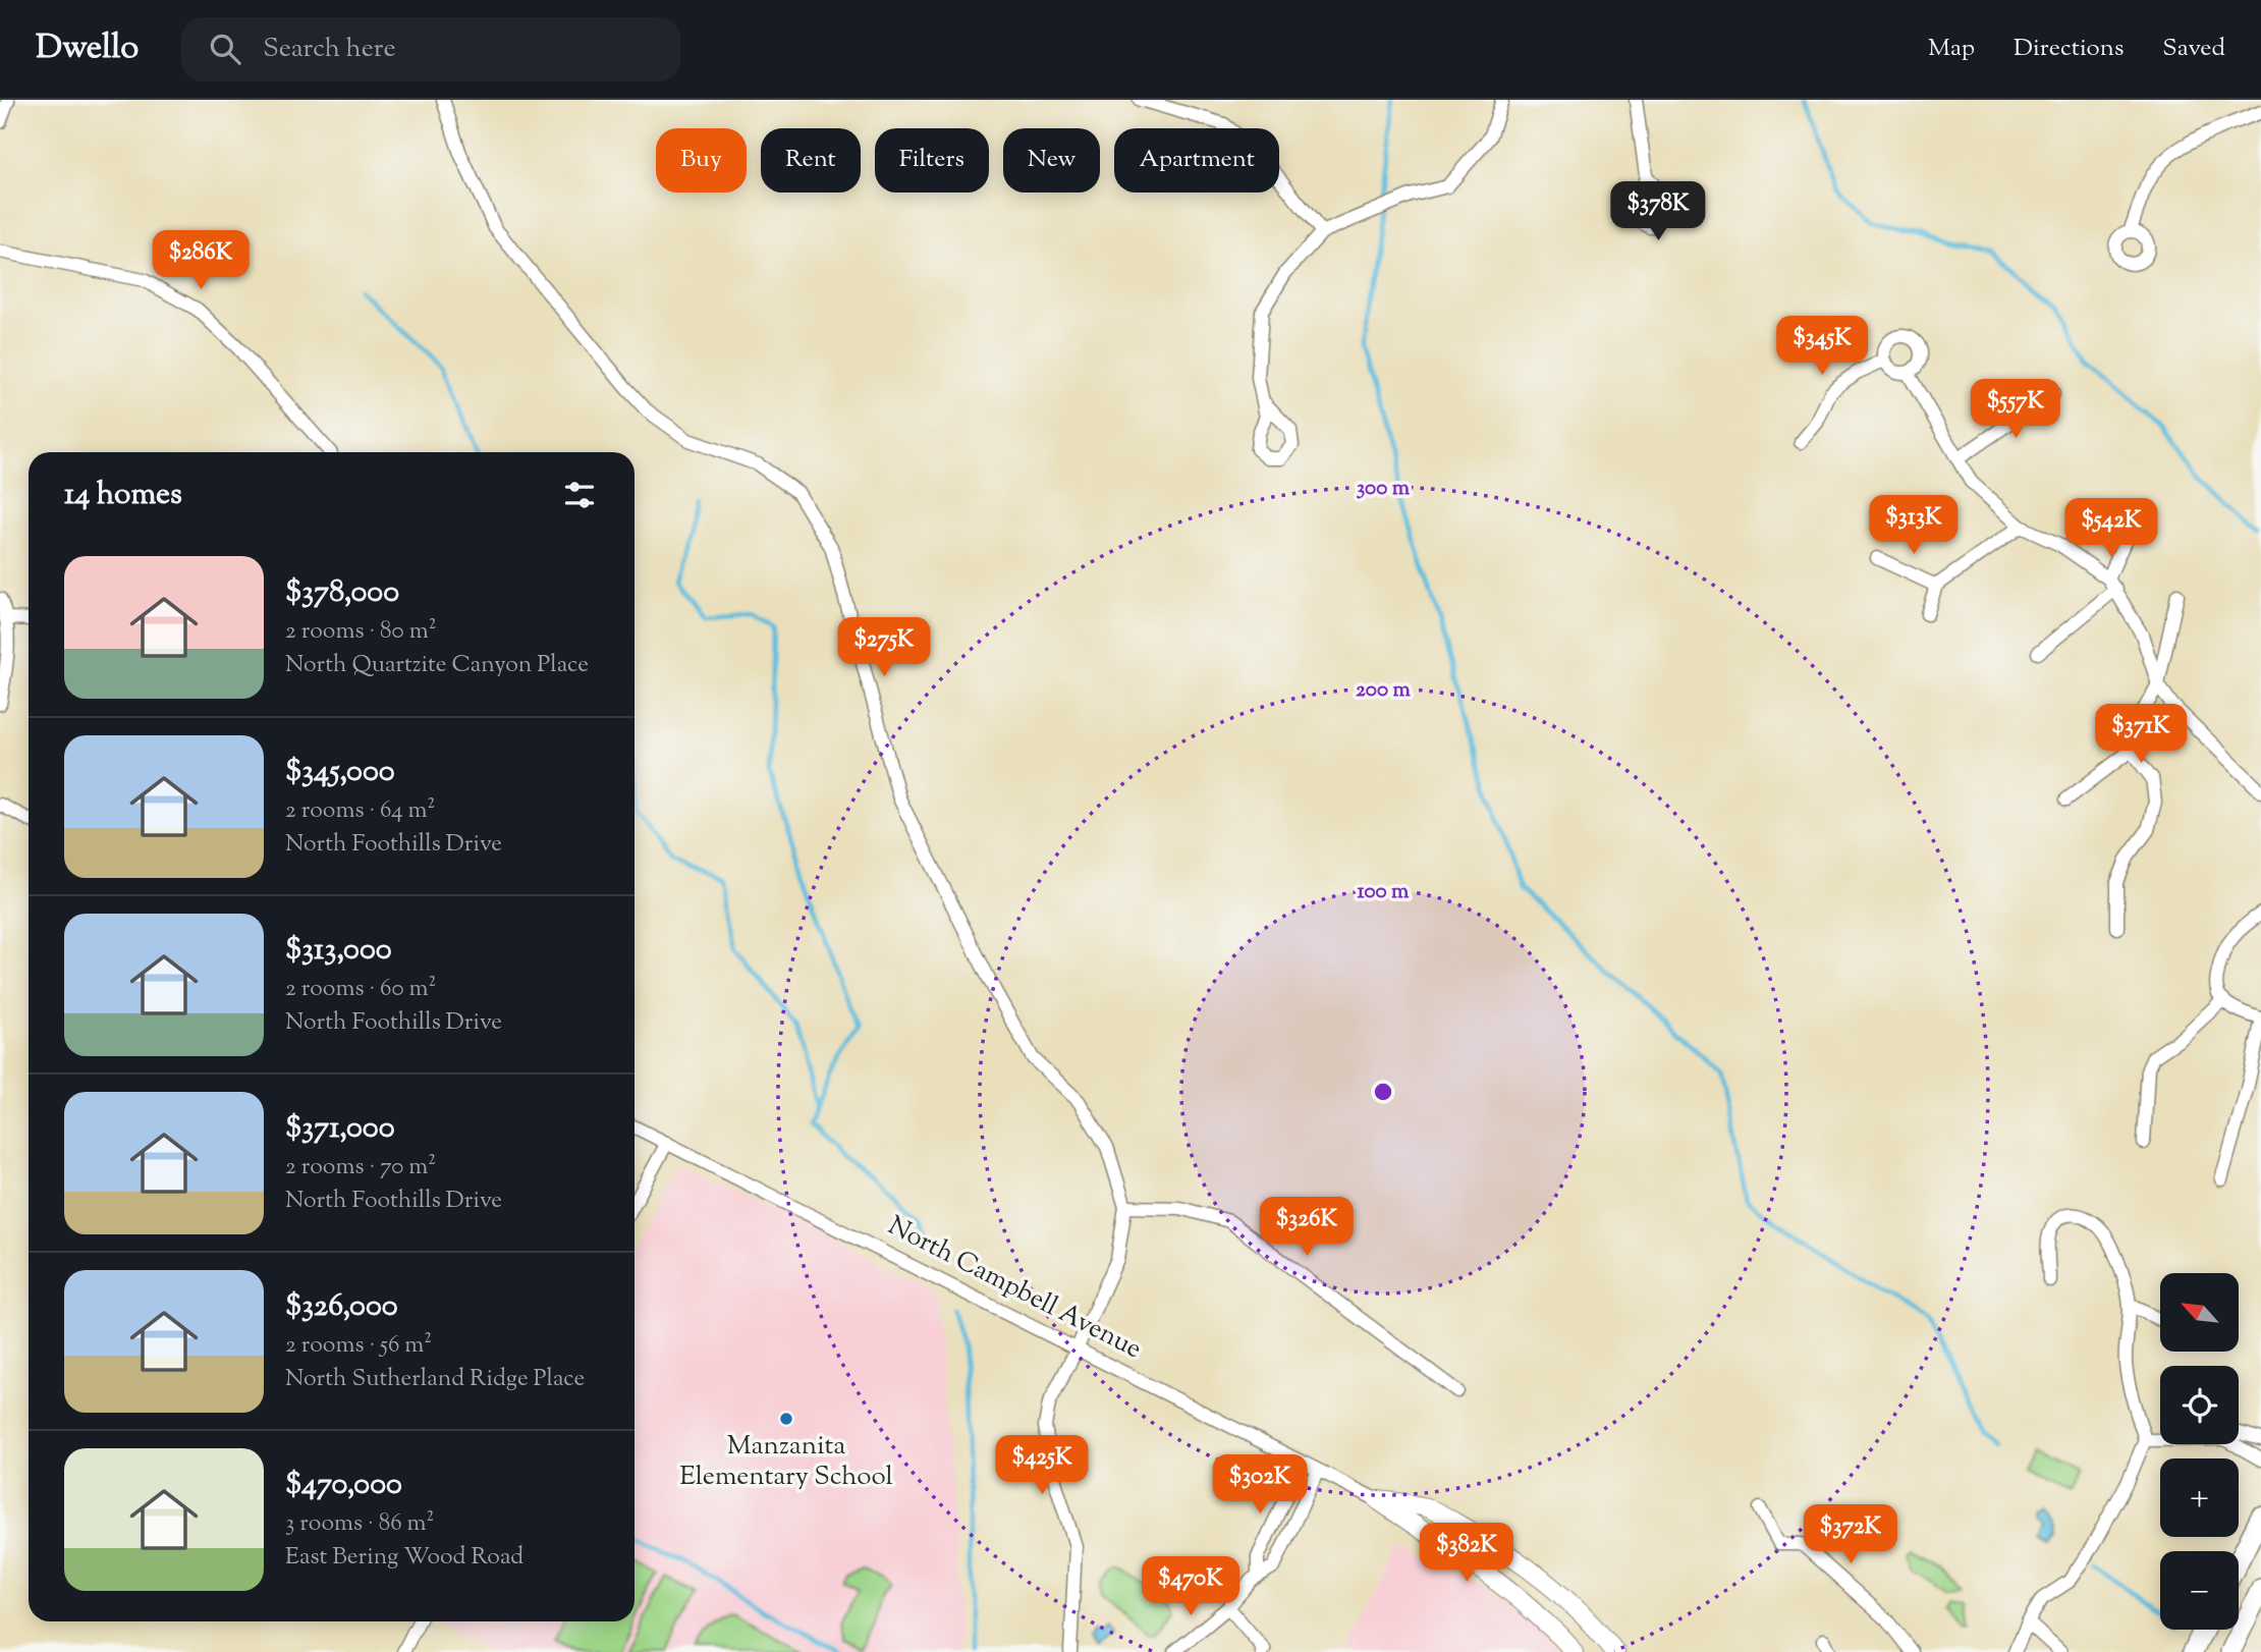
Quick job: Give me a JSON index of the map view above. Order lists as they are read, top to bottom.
{
  "streets": {
    "street": ["North Campbell Avenue"]
  },
  "places": ["Manzanita Elementary School"],
  "north": "top left",
  "page": {
    "header": "Dwello",
    "search": "Search here",
    "nav": ["Map", "Directions", "Saved"],
    "chip": [
      "Buy",
      "Rent",
      "Filters",
      "New",
      "Apartment"
    ],
    "price": [
      "$378K",
      "$286K",
      "$345K",
      "$557K",
      "$313K",
      "$542K",
      "$275K",
      "$371K",
      "$326K",
      "$425K",
      "$302K",
      "$372K",
      "$382K",
      "$470K"
    ],
    "heading": "14 homes",
    "list": [
      {
        "name": "$378,000",
        "note": "2 rooms · 80 m² · North Quartzite Canyon Place"
      },
      {
        "name": "$345,000",
        "note": "2 rooms · 64 m² · North Foothills Drive"
      },
      {
        "name": "$313,000",
        "note": "2 rooms · 60 m² · North Foothills Drive"
      },
      {
        "name": "$371,000",
        "note": "2 rooms · 70 m² · North Foothills Drive"
      },
      {
        "name": "$326,000",
        "note": "2 rooms · 56 m² · North Sutherland Ridge Place"
      },
      {
        "name": "$470,000",
        "note": "3 rooms · 86 m² · East Bering Wood Road"
      }
    ],
    "map_buttons": ["+", "−"]
  },
  "rings": ["300 m", "200 m", "100 m"]
}
